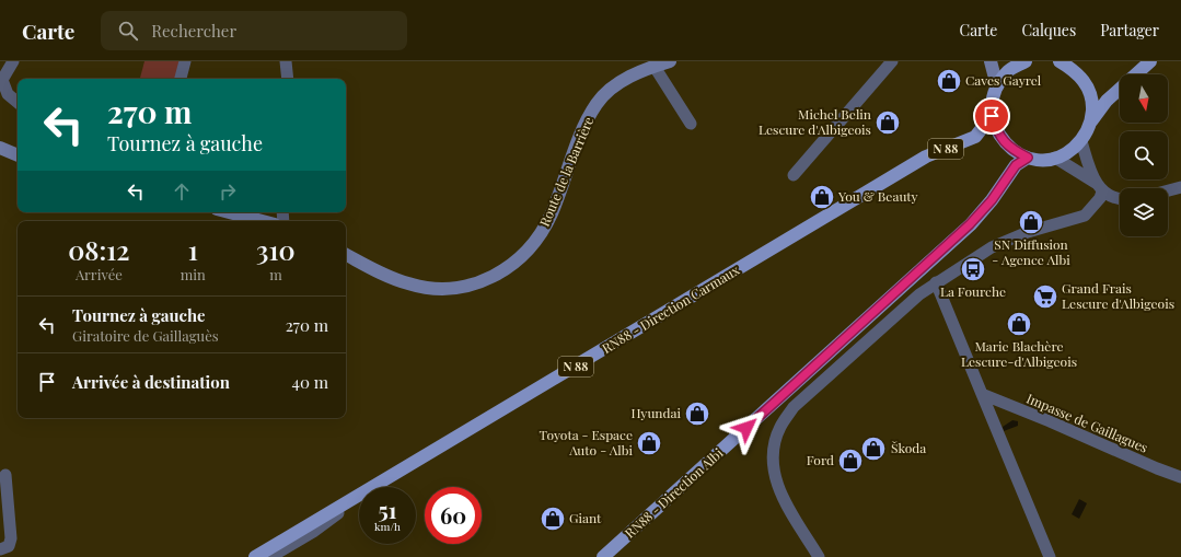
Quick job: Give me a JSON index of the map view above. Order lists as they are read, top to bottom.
{
  "streets": {
    "main road": ["N 88", "RN88 - Direction Carmaux", "RN88 - Direction Albi"],
    "street": ["Route de la Barrière", "Impasse de Gaillagues"]
  },
  "places": {
    "shop": [
      "Caves Gayrel",
      "Michel Belin Lescure d'Albigeois",
      "You & Beauty",
      "SN Diffusion - Agence Albi",
      "Marie Blachère Lescure-d'Albigeois",
      "Hyundai",
      "Toyota - Espace Auto - Albi",
      "Škoda",
      "Ford",
      "Giant"
    ],
    "bus stop": ["La Fourche"],
    "supermarket": ["Grand Frais Lescure d'Albigeois"]
  },
  "north": "bottom",
  "page": {
    "header": "Carte",
    "search": "Rechercher",
    "nav": ["Carte", "Calques", "Partager"],
    "turn": ["270 m", "Tournez à gauche"],
    "eta": [
      "08:12",
      "Arrivée",
      "1",
      "min",
      "310",
      "m"
    ],
    "list": [
      {
        "name": "Tournez à gauche",
        "note": "Giratoire de Gaillaguès",
        "value": "270 m"
      },
      {
        "name": "Arrivée à destination",
        "value": "40 m"
      }
    ],
    "speed": "51 km/h",
    "limit": "60"
  }
}
